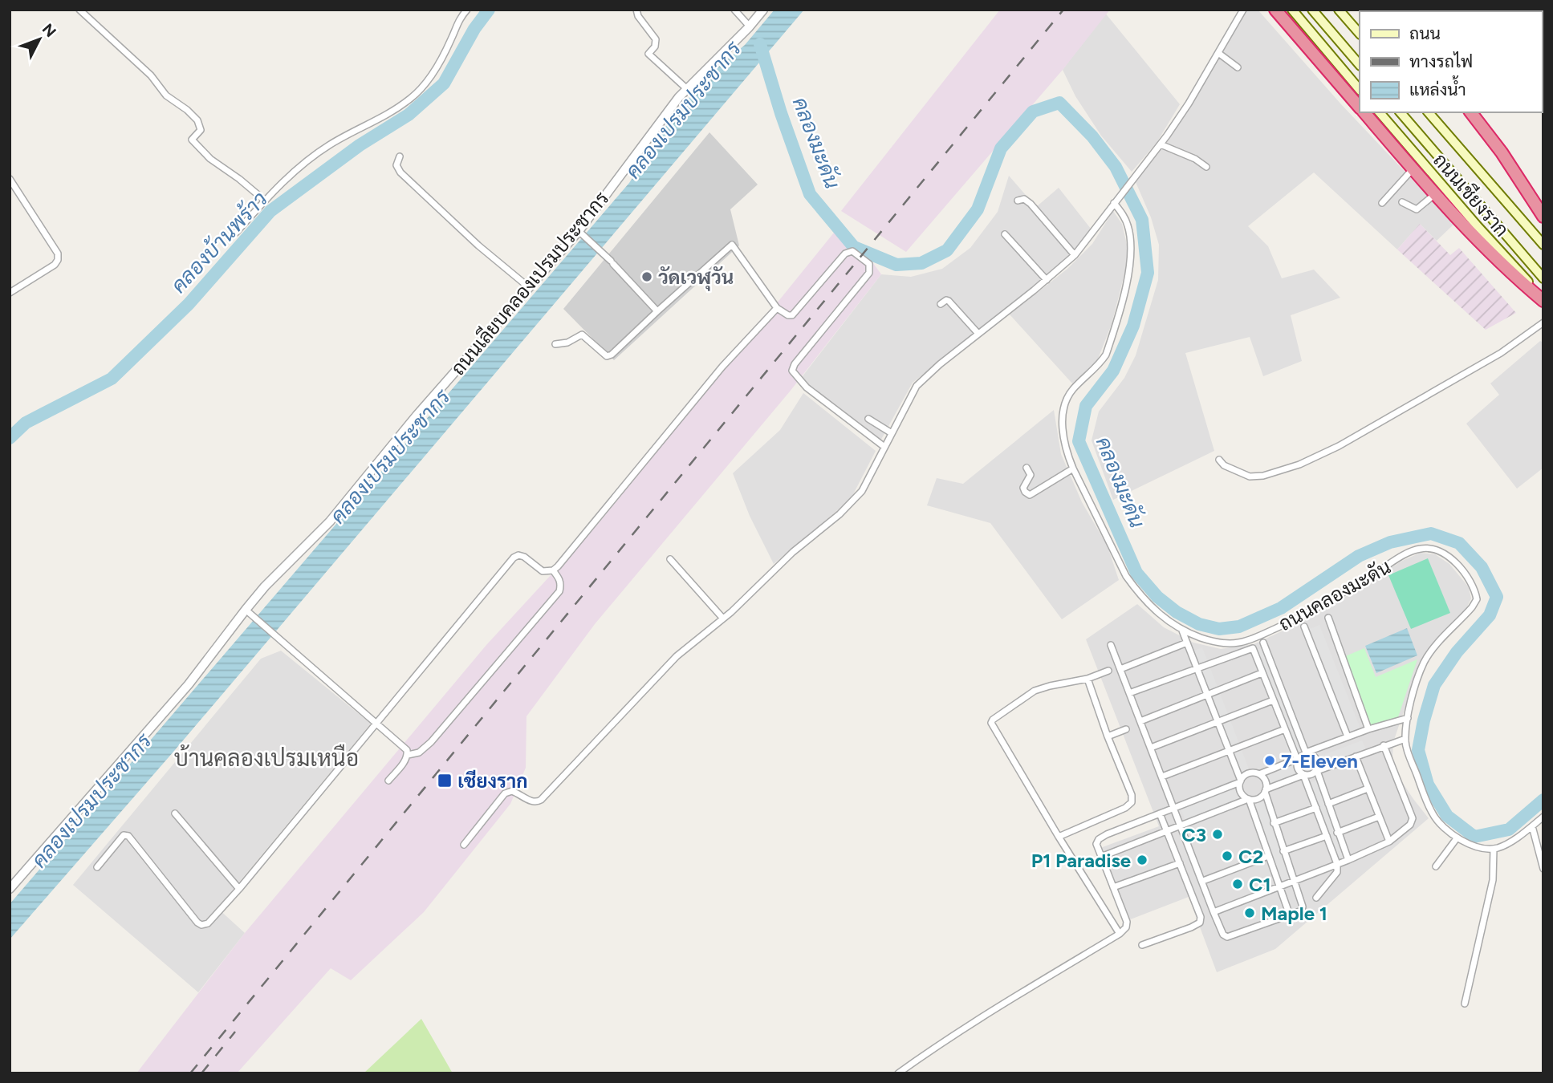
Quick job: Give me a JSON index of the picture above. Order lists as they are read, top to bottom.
{
  "streets": {
    "main road": ["ถนนเชียงราก"],
    "street": ["ถนนเลียบคลองเปรมประชากร", "ถนนคลองมะดัน"]
  },
  "districts": ["บ้านคลองเปรมเหนือ"],
  "water": ["คลองเปรมประชากร", "คลองมะดัน", "คลองบ้านพร้าว"],
  "places": {
    "other": [
      "วัดเวฬุวัน",
      "7-Eleven",
      "C3",
      "C2",
      "P1 Paradise",
      "C1",
      "Maple 1"
    ],
    "transit": ["เชียงราก"]
  },
  "legend": ["ถนน", "ทางรถไฟ", "แหล่งน้ำ"],
  "north": "top right"
}
